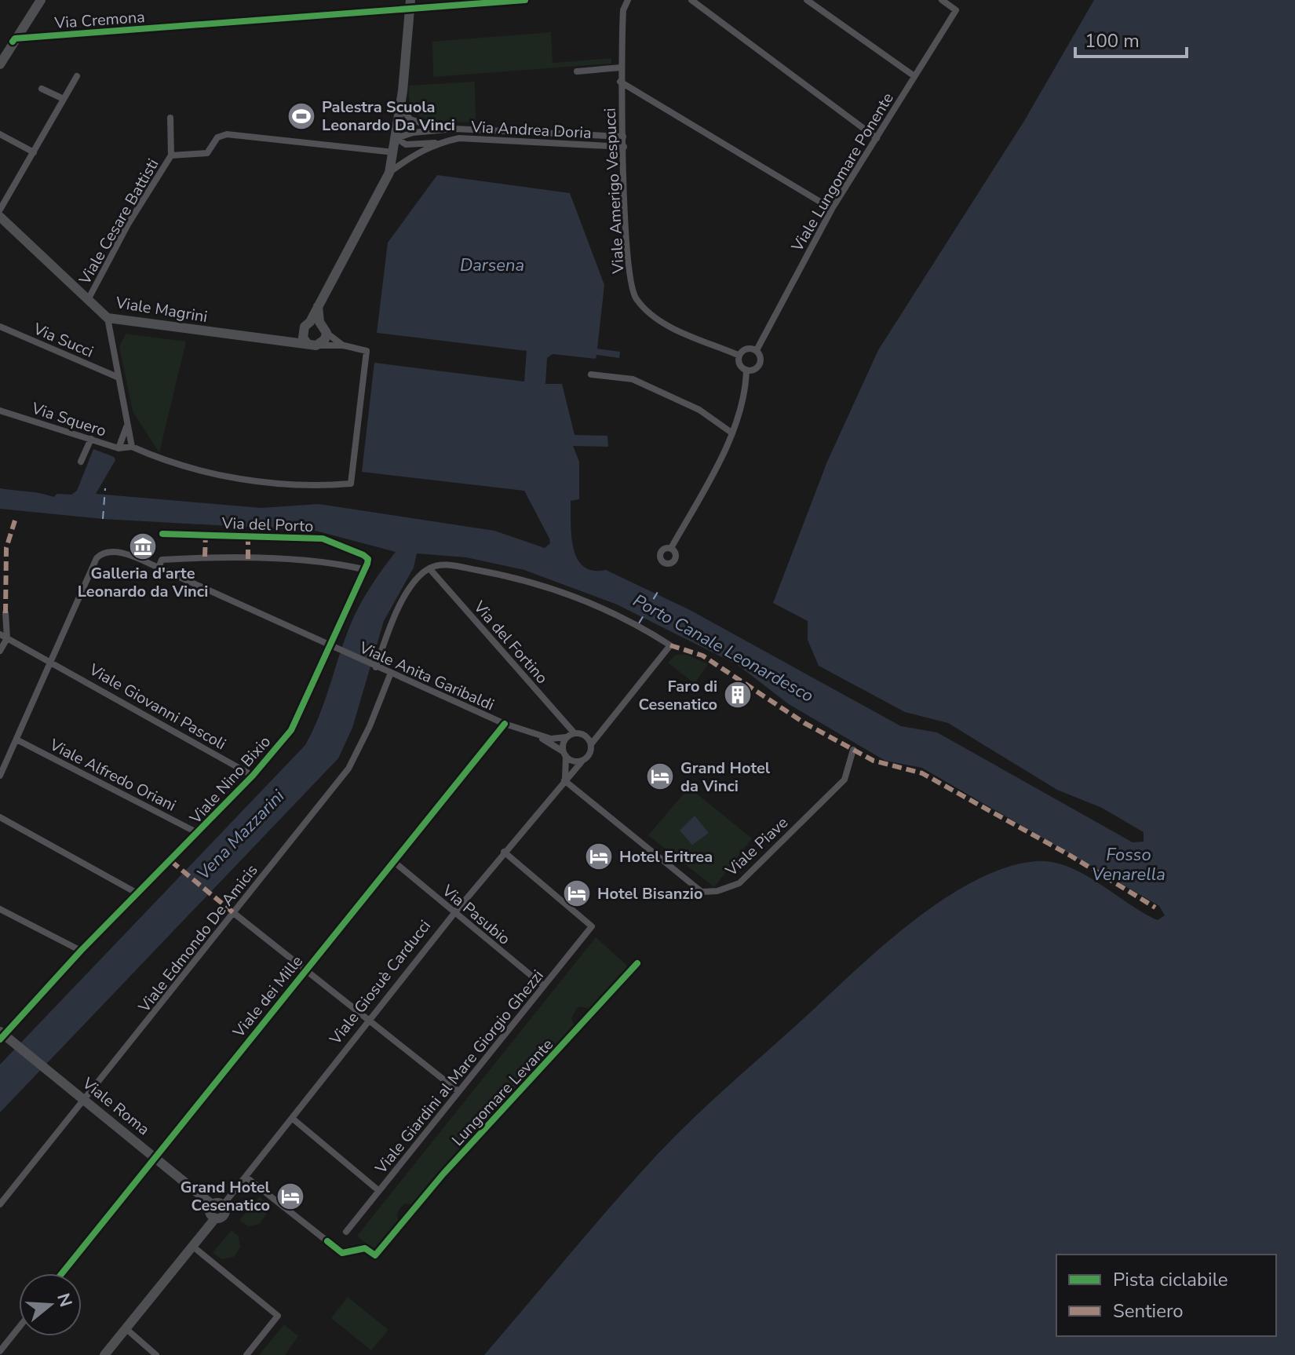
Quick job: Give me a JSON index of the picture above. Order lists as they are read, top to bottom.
{
  "streets": {
    "street": [
      "Via Cremona",
      "Via Andrea Doria",
      "Viale Lungomare Ponente",
      "Viale Amerigo Vespucci",
      "Viale Cesare Battisti",
      "Viale Magrini",
      "Via Succi",
      "Via Squero",
      "Via del Porto",
      "Via del Fortino",
      "Viale Anita Garibaldi",
      "Viale Giovanni Pascoli",
      "Viale Alfredo Oriani",
      "Viale Nino Bixio",
      "Viale Piave",
      "Via Pasubio",
      "Viale Edmondo De Amicis",
      "Viale Giosuè Carducci",
      "Viale dei Mille",
      "Viale Giardini al Mare Giorgio Ghezzi",
      "Viale Roma"
    ],
    "cycle path": ["Lungomare Levante"]
  },
  "crossings": [
    ["Via Andrea Doria", "Viale Amerigo Vespucci"],
    ["Viale Lungomare Ponente", "Viale Amerigo Vespucci"],
    ["Viale Cesare Battisti", "Viale Magrini"],
    ["Viale Magrini", "Via Squero"],
    ["Via del Porto", "Viale Nino Bixio"],
    ["Via del Fortino", "Viale Anita Garibaldi"],
    ["Via del Fortino", "Viale Giosuè Carducci"],
    ["Viale Anita Garibaldi", "Viale Giovanni Pascoli"],
    ["Viale Anita Garibaldi", "Viale Nino Bixio"],
    ["Viale Anita Garibaldi", "Viale Edmondo De Amicis"],
    ["Viale Anita Garibaldi", "Viale Giosuè Carducci"],
    ["Viale Anita Garibaldi", "Viale dei Mille"],
    ["Viale Giovanni Pascoli", "Viale Nino Bixio"],
    ["Viale Alfredo Oriani", "Viale Nino Bixio"],
    ["Viale Nino Bixio", "Viale Roma"],
    ["Viale Piave", "Viale Giosuè Carducci"],
    ["Via Pasubio", "Viale Giosuè Carducci"],
    ["Via Pasubio", "Viale dei Mille"],
    ["Via Pasubio", "Viale Giardini al Mare Giorgio Ghezzi"],
    ["Viale Edmondo De Amicis", "Viale Roma"],
    ["Viale Giosuè Carducci", "Viale Giardini al Mare Giorgio Ghezzi"],
    ["Viale Giosuè Carducci", "Viale Roma"],
    ["Viale dei Mille", "Viale Roma"]
  ],
  "water": [
    "Darsena",
    "Porto Canale Leonardesco",
    "Vena Mazzarini",
    "Fosso Venarella"
  ],
  "places": {
    "sports": ["Palestra Scuola Leonardo Da Vinci"],
    "museum": ["Galleria d'arte Leonardo da Vinci"],
    "building": ["Faro di Cesenatico"],
    "hotel": [
      "Grand Hotel da Vinci",
      "Hotel Eritrea",
      "Hotel Bisanzio",
      "Grand Hotel Cesenatico"
    ]
  },
  "legend": ["Pista ciclabile", "Sentiero"],
  "scale_bar": "100 m",
  "north": "right"
}
